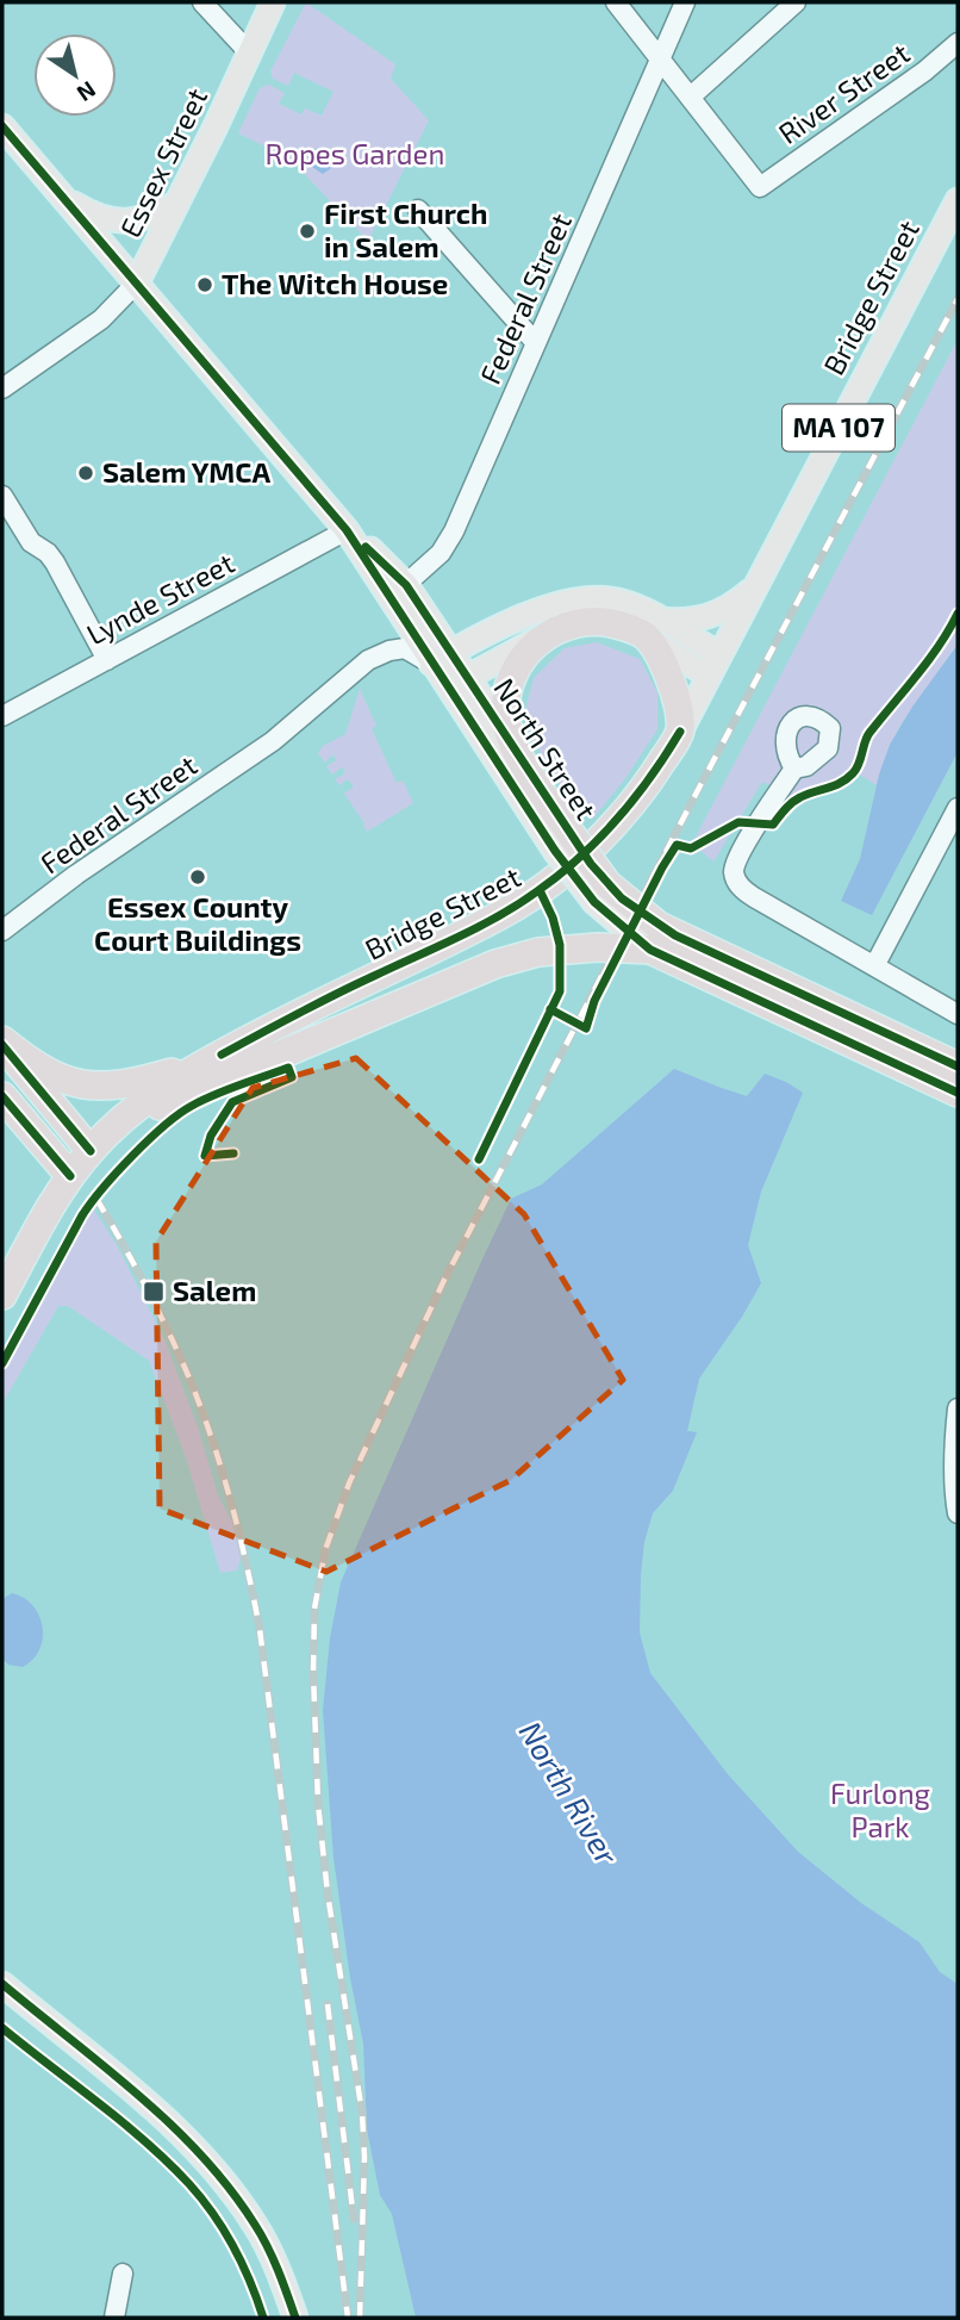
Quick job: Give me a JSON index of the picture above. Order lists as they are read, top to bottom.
{
  "streets": {
    "highway": ["Bridge Street", "MA 107", "North Street"],
    "main road": ["Essex Street"],
    "street": ["River Street", "Federal Street", "Lynde Street"]
  },
  "crossings": [
    ["Essex Street", "North Street"],
    ["Federal Street", "North Street"],
    ["Lynde Street", "North Street"]
  ],
  "water": ["North River"],
  "parks": ["Ropes Garden", "Furlong Park"],
  "places": {
    "other": [
      "First Church in Salem",
      "The Witch House",
      "Salem YMCA",
      "Essex County Court Buildings"
    ],
    "transit": ["Salem"]
  },
  "north": "bottom right"
}
